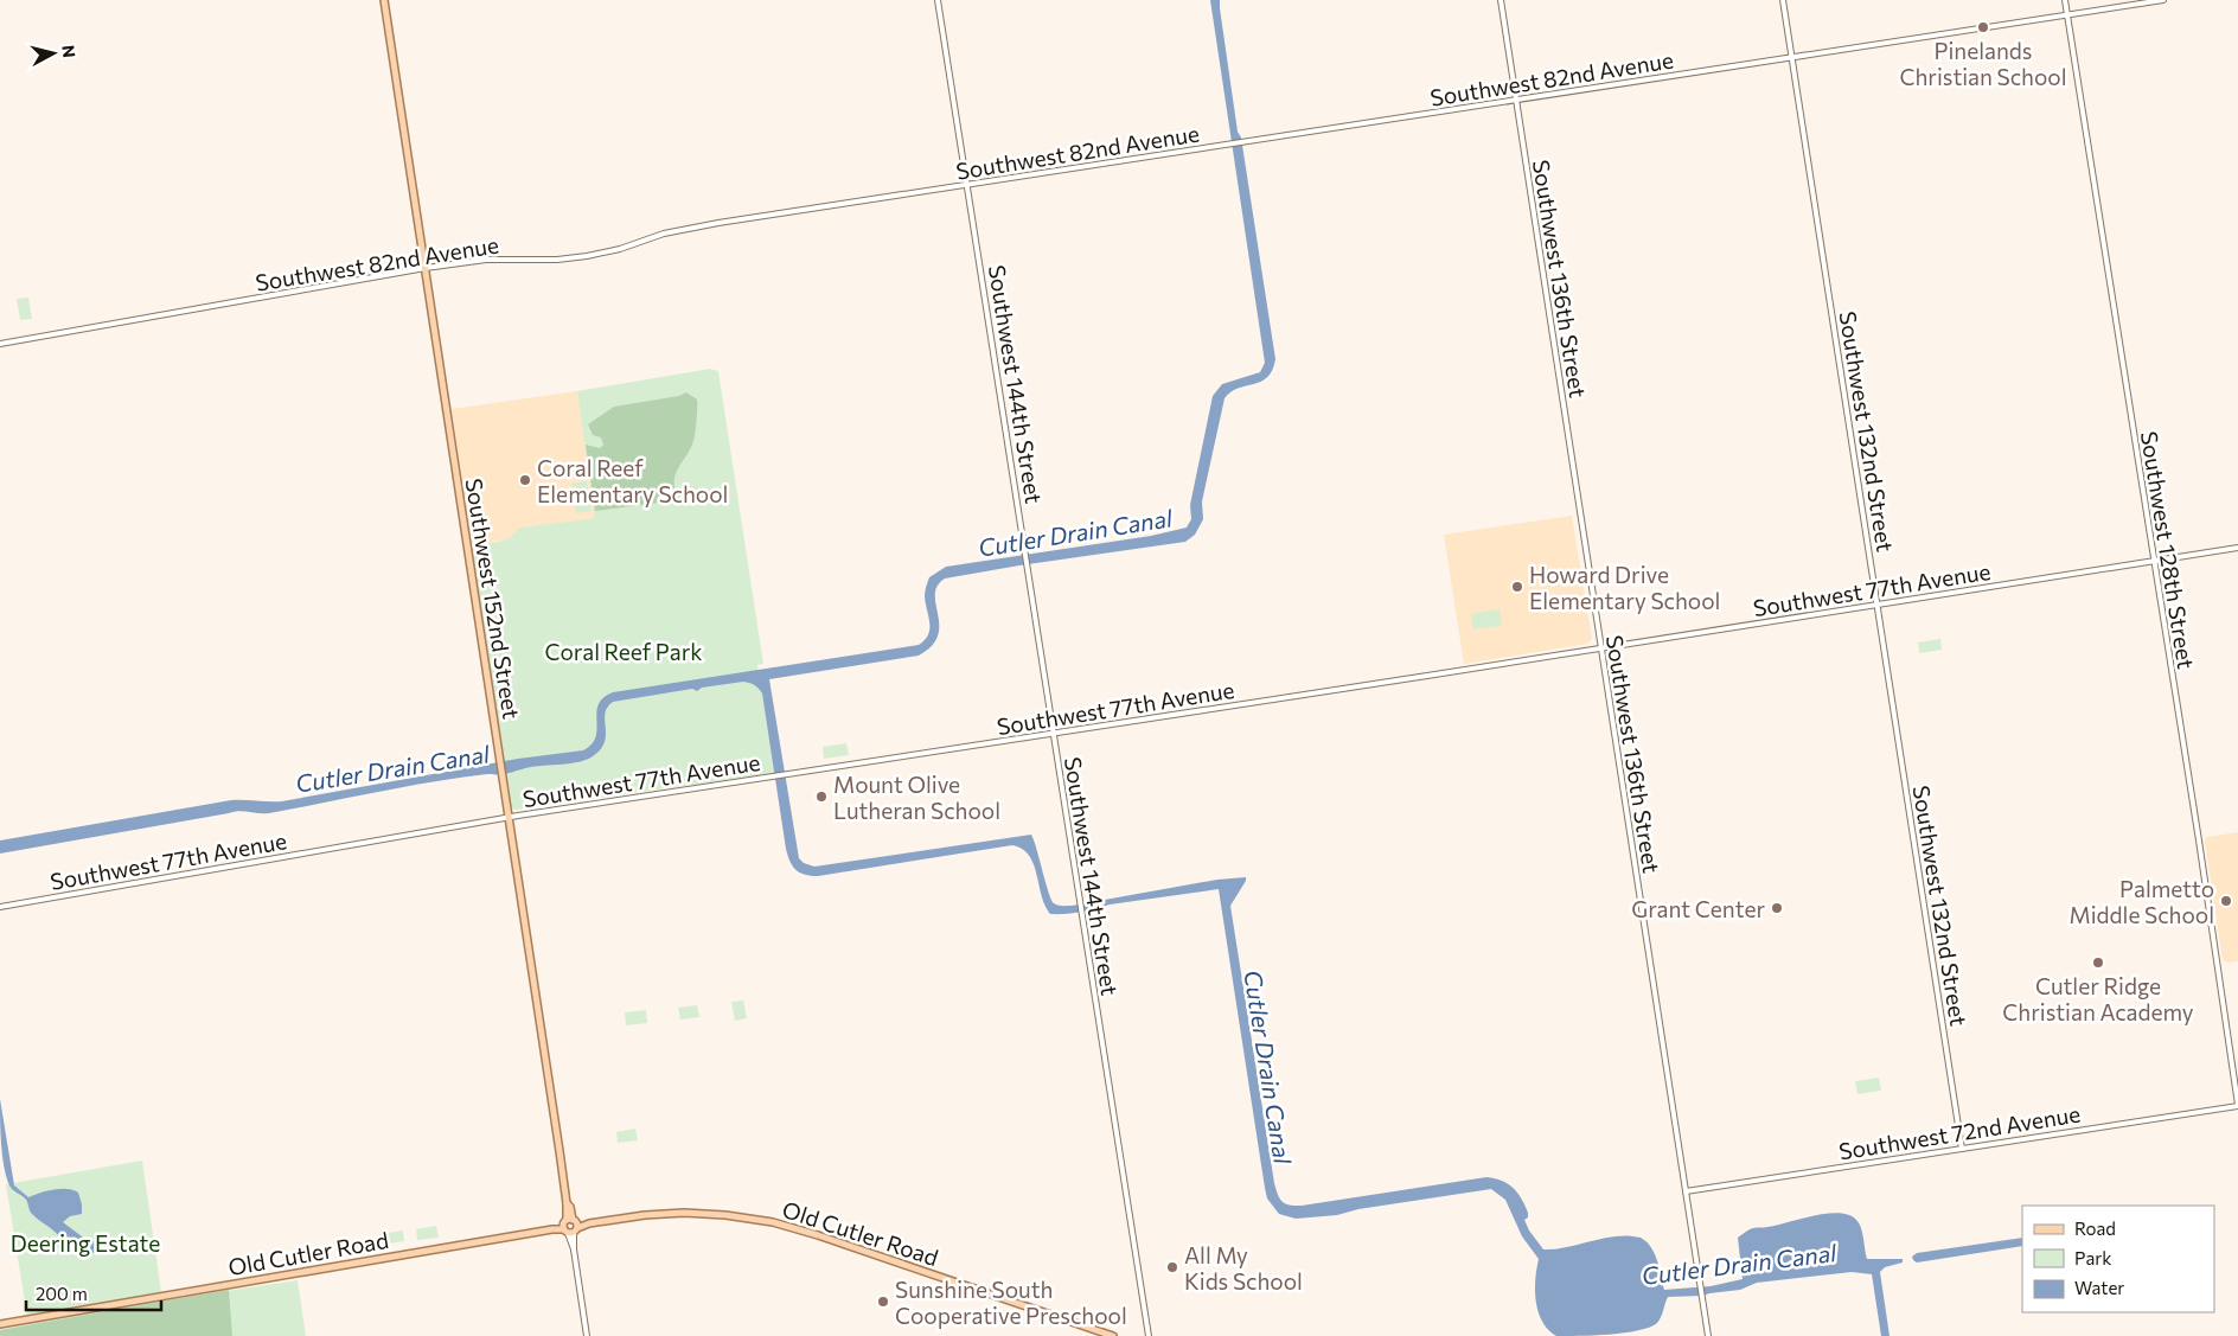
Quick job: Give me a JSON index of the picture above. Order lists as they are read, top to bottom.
{
  "streets": {
    "main road": ["Southwest 152nd Street", "Old Cutler Road"],
    "street": [
      "Southwest 82nd Avenue",
      "Southwest 136th Street",
      "Southwest 144th Street",
      "Southwest 132nd Street",
      "Southwest 128th Street",
      "Southwest 77th Avenue",
      "Southwest 72nd Avenue"
    ]
  },
  "crossings": [
    ["Southwest 82nd Avenue", "Southwest 136th Street"],
    ["Southwest 82nd Avenue", "Southwest 144th Street"],
    ["Southwest 82nd Avenue", "Southwest 132nd Street"],
    ["Southwest 82nd Avenue", "Southwest 128th Street"],
    ["Southwest 82nd Avenue", "Southwest 152nd Street"],
    ["Southwest 136th Street", "Southwest 77th Avenue"],
    ["Southwest 136th Street", "Southwest 72nd Avenue"],
    ["Southwest 144th Street", "Southwest 77th Avenue"],
    ["Southwest 132nd Street", "Southwest 77th Avenue"],
    ["Southwest 132nd Street", "Southwest 72nd Avenue"],
    ["Southwest 128th Street", "Southwest 77th Avenue"],
    ["Southwest 128th Street", "Southwest 72nd Avenue"],
    ["Southwest 77th Avenue", "Southwest 152nd Street"],
    ["Southwest 152nd Street", "Old Cutler Road"]
  ],
  "water": ["Cutler Drain Canal"],
  "parks": ["Coral Reef Park", "Deering Estate"],
  "places": [
    "Pinelands Christian School",
    "Coral Reef Elementary School",
    "Howard Drive Elementary School",
    "Mount Olive Lutheran School",
    "Palmetto Middle School",
    "Grant Center",
    "Cutler Ridge Christian Academy",
    "All My Kids School",
    "Sunshine South Cooperative Preschool"
  ],
  "legend": ["Road", "Park", "Water"],
  "scale_bar": "200 m",
  "north": "right"
}
